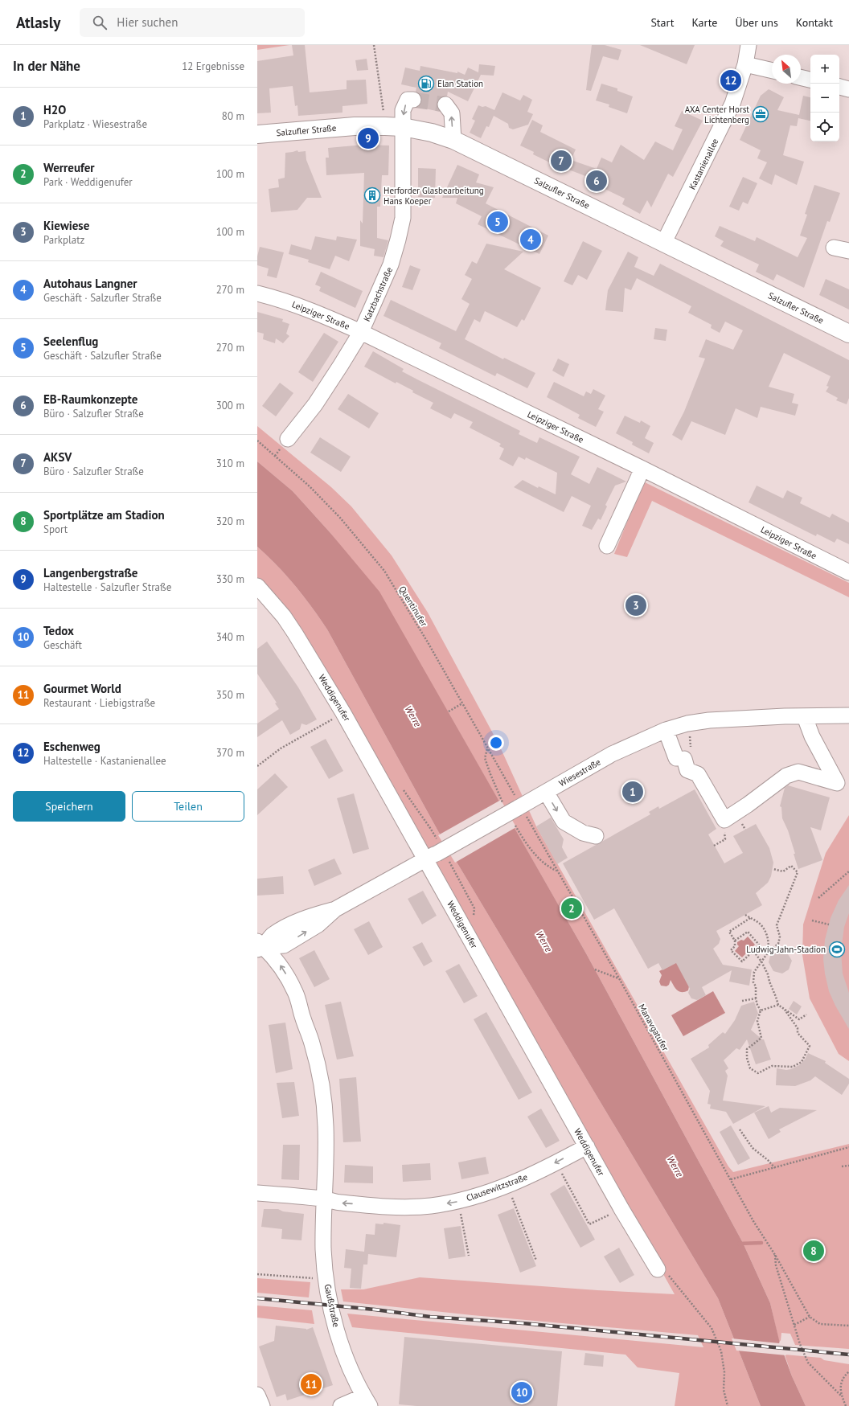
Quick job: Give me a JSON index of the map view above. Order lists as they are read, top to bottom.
{
  "streets": {
    "main road": ["Salzufler Straße"],
    "street": [
      "Kastanienallee",
      "Katzbachstraße",
      "Leipziger Straße",
      "Weddigenufer",
      "Wiesestraße",
      "Clausewitzstraße",
      "Gaußstraße"
    ],
    "path": ["Quentinufer", "Manavgatufer"]
  },
  "crossings": [
    ["Salzufler Straße", "Kastanienallee"],
    ["Salzufler Straße", "Katzbachstraße"],
    ["Katzbachstraße", "Leipziger Straße"],
    ["Quentinufer", "Wiesestraße"],
    ["Quentinufer", "Manavgatufer"],
    ["Weddigenufer", "Wiesestraße"],
    ["Weddigenufer", "Clausewitzstraße"],
    ["Wiesestraße", "Manavgatufer"],
    ["Clausewitzstraße", "Gaußstraße"]
  ],
  "one_way": ["Clausewitzstraße"],
  "water": ["Werre"],
  "places": {
    "fuel station": ["Elan Station"],
    "office": ["AXA Center Horst Lichtenberg"],
    "building": ["Herforder Glasbearbeitung Hans Koeper"],
    "sports": ["Ludwig-Jahn-Stadion"]
  },
  "north": "top left",
  "page": {
    "header": "Atlasly",
    "search": "Hier suchen",
    "nav": [
      "Start",
      "Karte",
      "Über uns",
      "Kontakt"
    ],
    "heading": ["In der Nähe", "12 Ergebnisse"],
    "map_buttons": ["+", "−"],
    "pins": [
      "12",
      "9",
      "7",
      "6",
      "5",
      "4",
      "3",
      "1",
      "2",
      "8",
      "11",
      "10"
    ],
    "list": [
      {
        "mark": "1",
        "name": "H2O",
        "note": "Parkplatz · Wiesestraße",
        "value": "80 m"
      },
      {
        "mark": "2",
        "name": "Werreufer",
        "note": "Park · Weddigenufer",
        "value": "100 m"
      },
      {
        "mark": "3",
        "name": "Kiewiese",
        "note": "Parkplatz",
        "value": "100 m"
      },
      {
        "mark": "4",
        "name": "Autohaus Langner",
        "note": "Geschäft · Salzufler Straße",
        "value": "270 m"
      },
      {
        "mark": "5",
        "name": "Seelenflug",
        "note": "Geschäft · Salzufler Straße",
        "value": "270 m"
      },
      {
        "mark": "6",
        "name": "EB-Raumkonzepte",
        "note": "Büro · Salzufler Straße",
        "value": "300 m"
      },
      {
        "mark": "7",
        "name": "AKSV",
        "note": "Büro · Salzufler Straße",
        "value": "310 m"
      },
      {
        "mark": "8",
        "name": "Sportplätze am Stadion",
        "note": "Sport",
        "value": "320 m"
      },
      {
        "mark": "9",
        "name": "Langenbergstraße",
        "note": "Haltestelle · Salzufler Straße",
        "value": "330 m"
      },
      {
        "mark": "10",
        "name": "Tedox",
        "note": "Geschäft",
        "value": "340 m"
      },
      {
        "mark": "11",
        "name": "Gourmet World",
        "note": "Restaurant · Liebigstraße",
        "value": "350 m"
      },
      {
        "mark": "12",
        "name": "Eschenweg",
        "note": "Haltestelle · Kastanienallee",
        "value": "370 m"
      }
    ],
    "buttons": ["Speichern", "Teilen"]
  }
}
